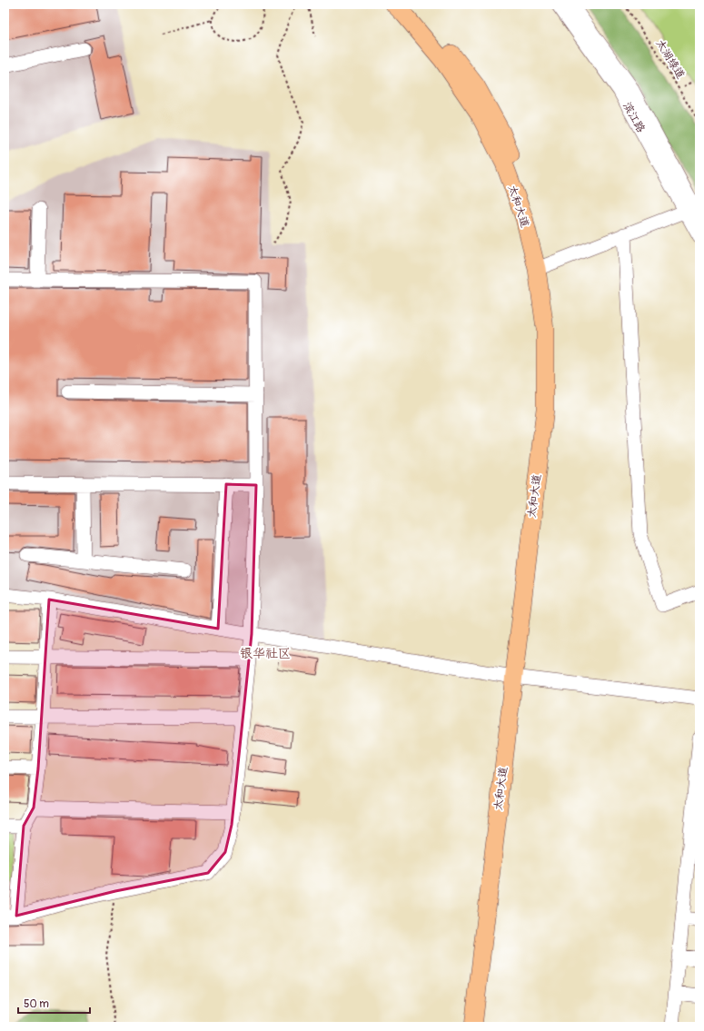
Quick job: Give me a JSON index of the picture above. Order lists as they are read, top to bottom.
{
  "streets": {
    "main road": ["太和大道"],
    "street": ["滨江路"],
    "path": ["太湖绿道"]
  },
  "districts": ["银华社区"],
  "scale_bar": "50 m"
}
